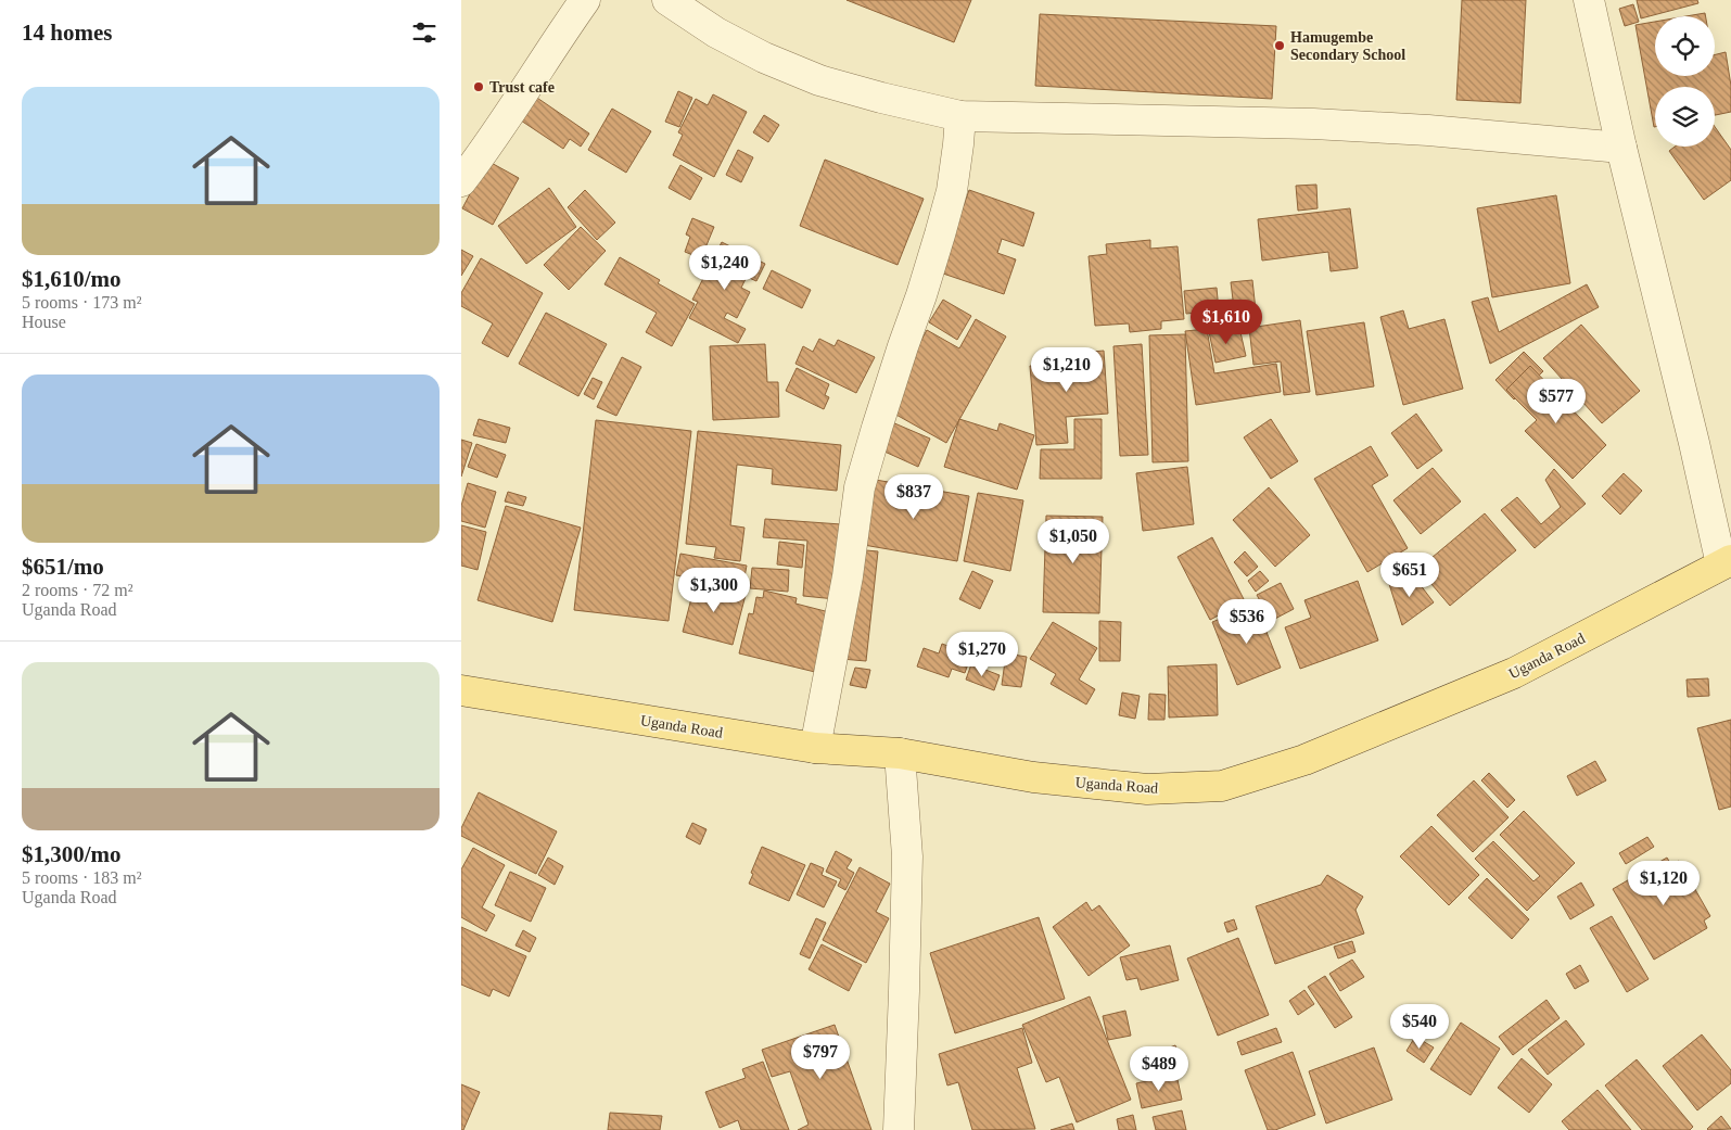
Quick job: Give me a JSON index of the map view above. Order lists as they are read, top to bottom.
{
  "streets": {
    "main road": ["Uganda Road"]
  },
  "places": ["Hamugembe Secondary School", "Trust cafe"],
  "page": {
    "heading": "14 homes",
    "list": [
      {
        "name": "$1,610/mo",
        "note": "5 rooms · 173 m² · House"
      },
      {
        "name": "$651/mo",
        "note": "2 rooms · 72 m² · Uganda Road"
      },
      {
        "name": "$1,300/mo",
        "note": "5 rooms · 183 m² · Uganda Road"
      }
    ],
    "price": [
      "$1,240",
      "$1,610",
      "$1,210",
      "$577",
      "$837",
      "$1,050",
      "$651",
      "$1,300",
      "$536",
      "$1,270",
      "$1,120",
      "$540",
      "$797",
      "$489"
    ]
  }
}
